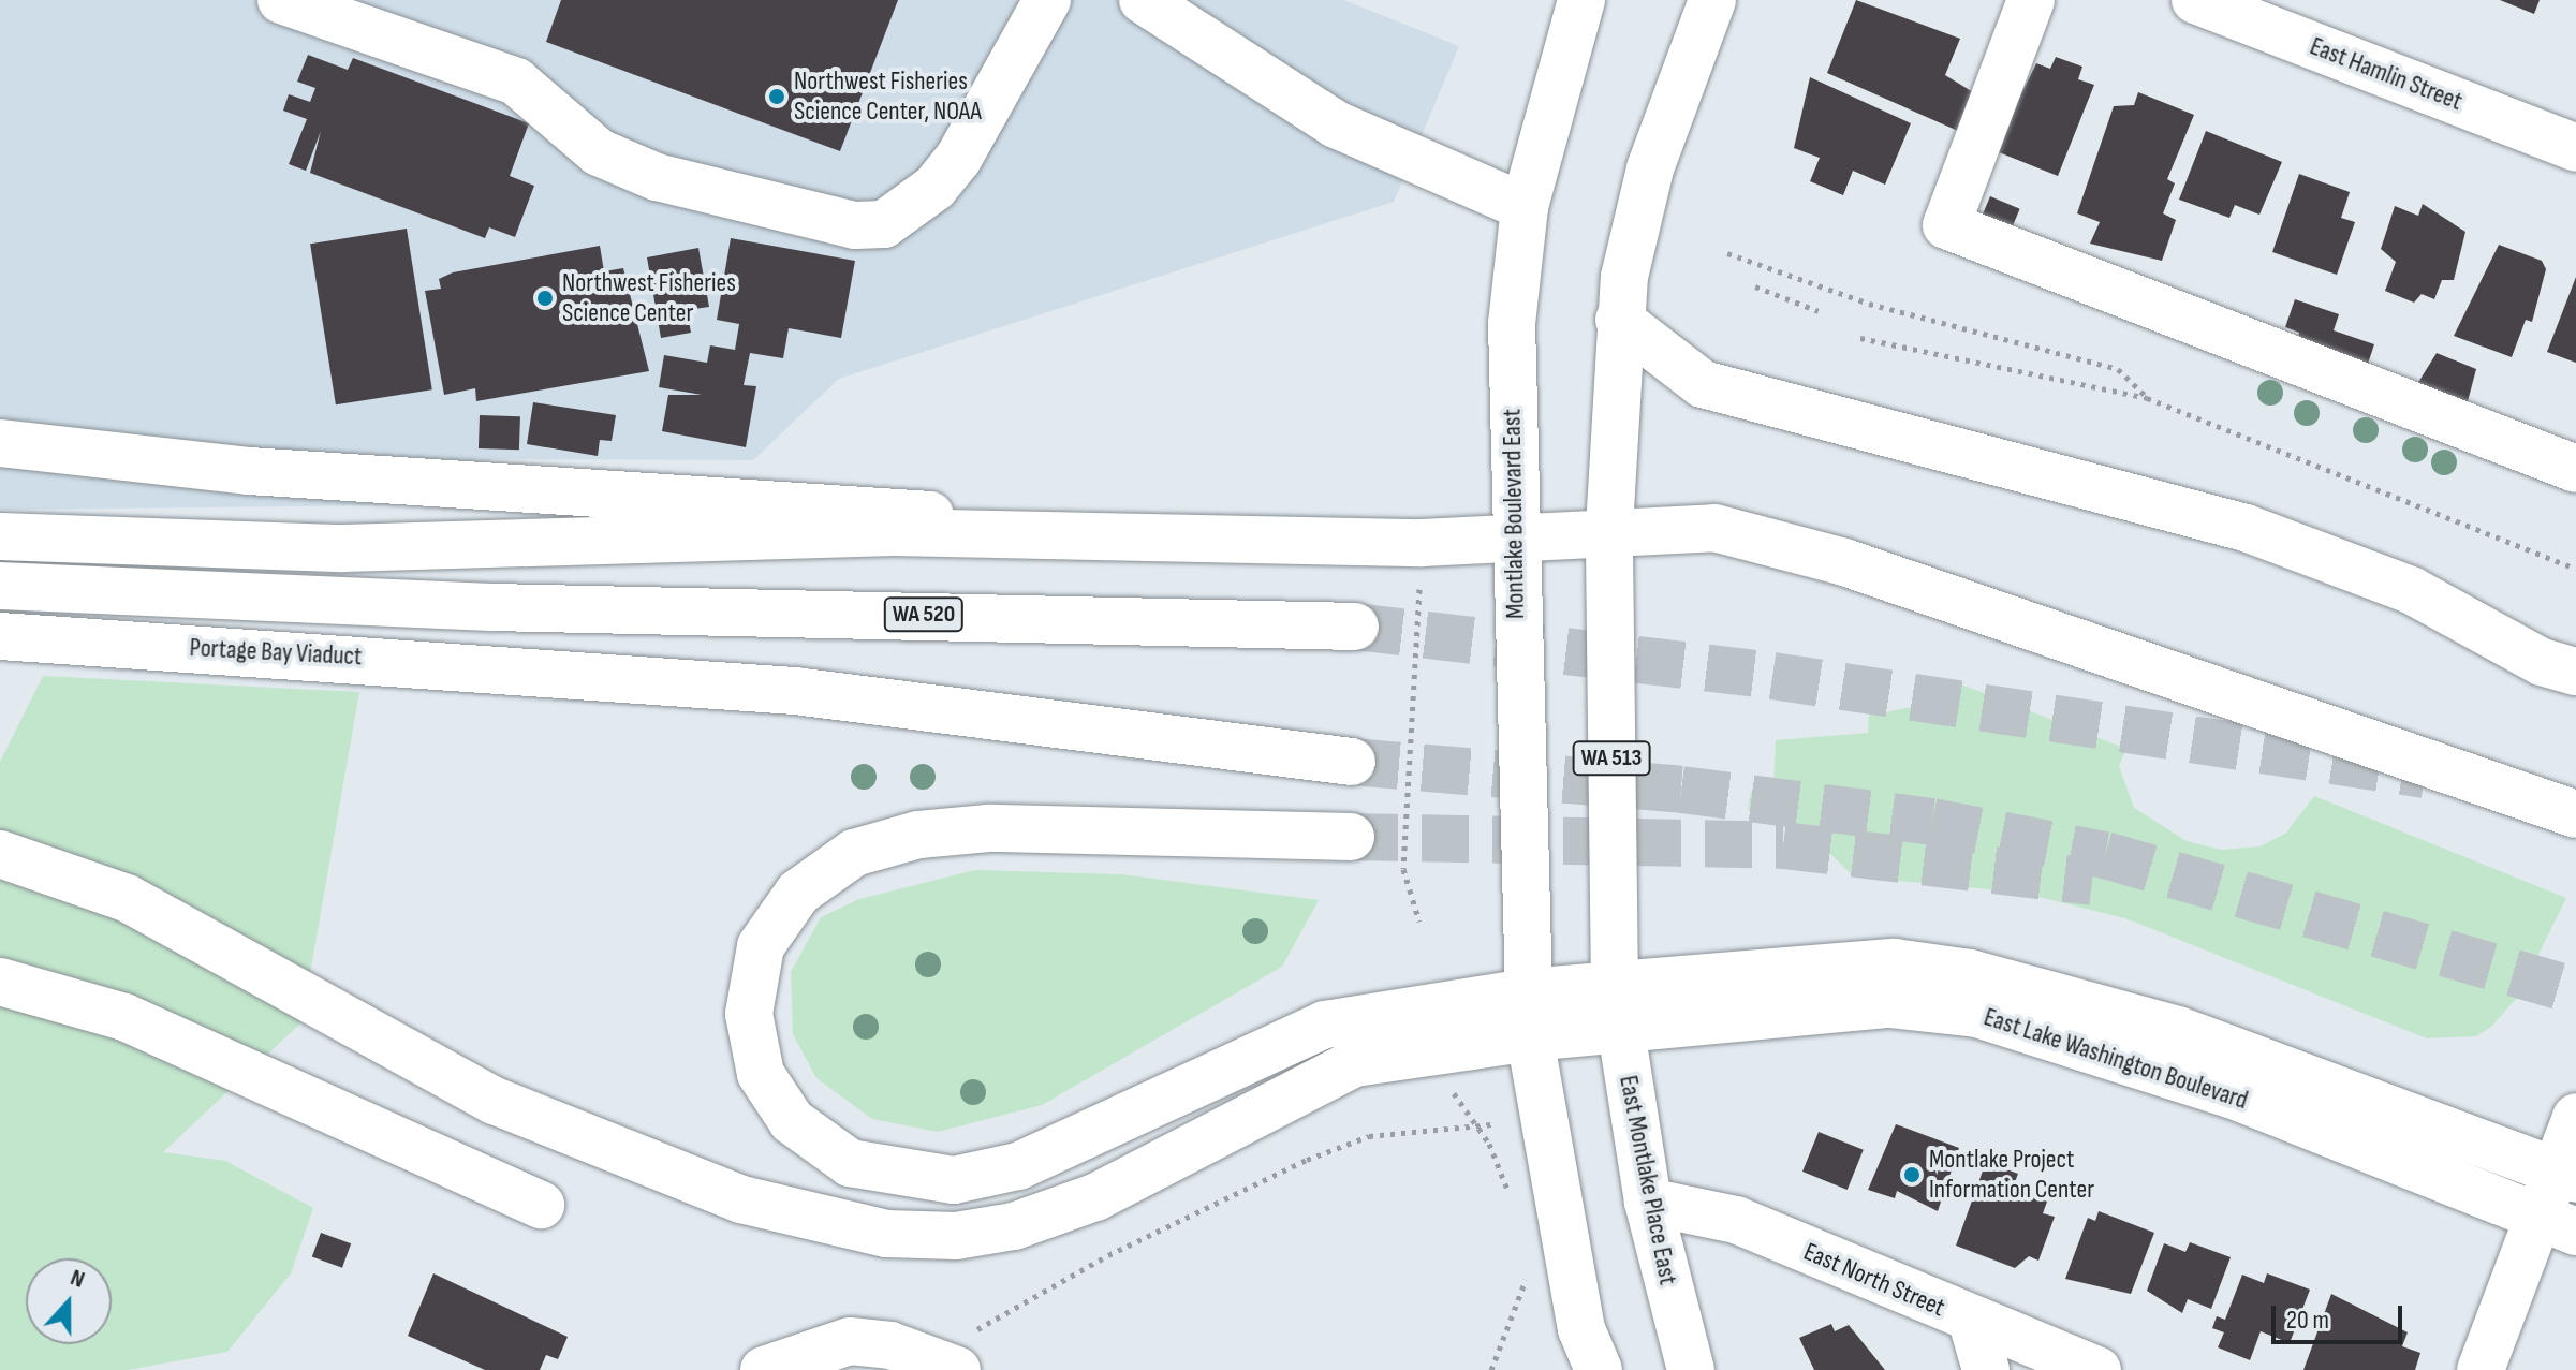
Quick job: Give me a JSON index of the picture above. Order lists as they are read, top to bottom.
{
  "streets": {
    "main road": [
      "East Hamlin Street",
      "Montlake Boulevard East",
      "WA 520",
      "Portage Bay Viaduct",
      "WA 513",
      "East Lake Washington Boulevard",
      "East Montlake Place East",
      "East North Street"
    ]
  },
  "crossings": [
    ["Montlake Boulevard East", "East Lake Washington Boulevard"],
    ["WA 513", "East Lake Washington Boulevard"],
    ["WA 513", "East Montlake Place East"],
    ["East Lake Washington Boulevard", "East Montlake Place East"],
    ["East Montlake Place East", "East North Street"]
  ],
  "places": ["Northwest Fisheries Science Center, NOAA", "Northwest Fisheries Science Center", "Montlake Project Information Center"],
  "scale_bar": "20 m",
  "north": "top"
}
